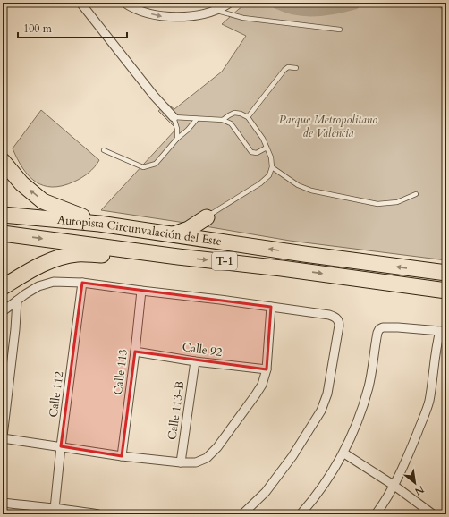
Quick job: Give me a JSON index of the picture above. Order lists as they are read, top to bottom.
{
  "streets": {
    "highway": ["Autopista Circunvalación del Este", "T-1"],
    "street": [
      "Calle 92",
      "Calle 113",
      "Calle 112",
      "Calle 113-B"
    ]
  },
  "crossings": [
    ["Calle 92", "Calle 113"],
    ["Calle 92", "Calle 113-B"]
  ],
  "parks": ["Parque Metropolitano de Valencia"],
  "scale_bar": "100 m",
  "north": "bottom right"
}
